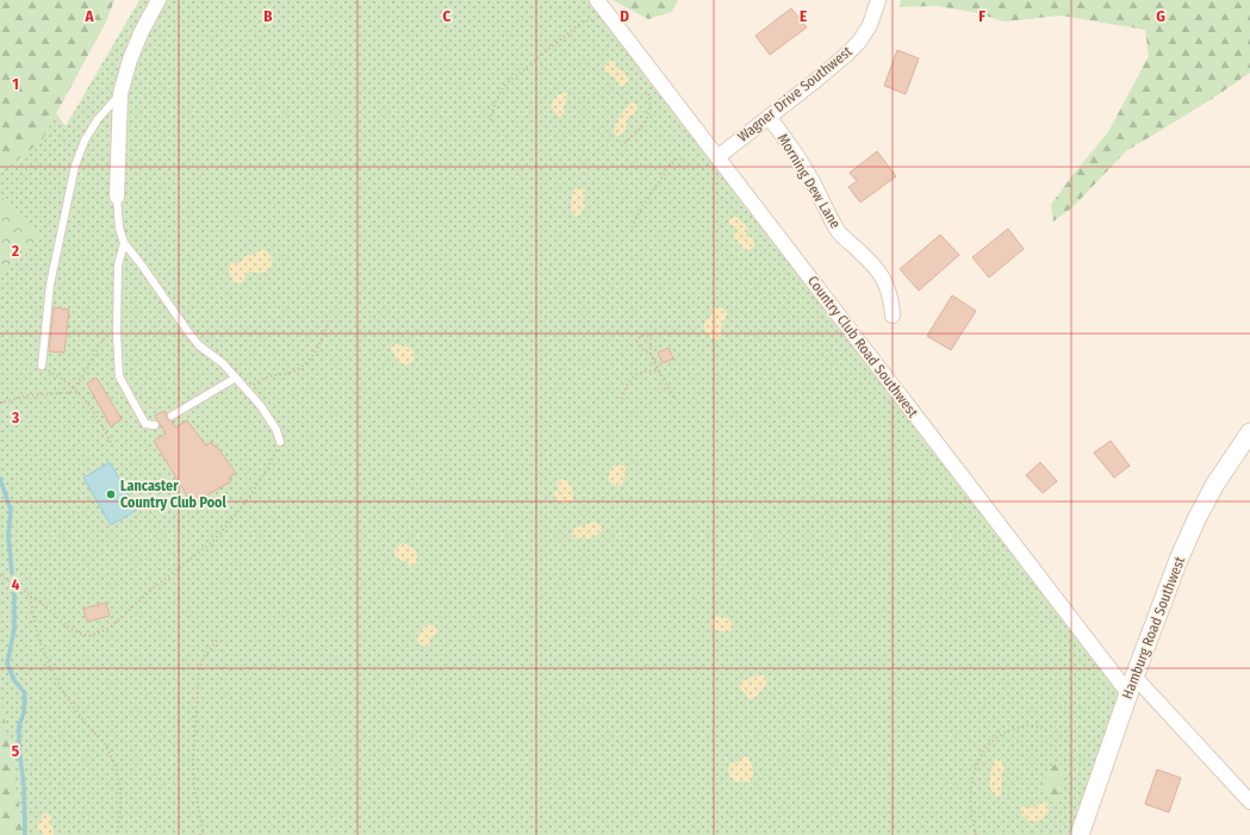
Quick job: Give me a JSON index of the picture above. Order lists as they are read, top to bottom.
{
  "streets": {
    "street": [
      "Wagner Drive Southwest",
      "Morning Dew Lane",
      "Country Club Road Southwest",
      "Hamburg Road Southwest"
    ]
  },
  "crossings": [
    ["Wagner Drive Southwest", "Morning Dew Lane"],
    ["Wagner Drive Southwest", "Country Club Road Southwest"],
    ["Country Club Road Southwest", "Hamburg Road Southwest"]
  ],
  "places": ["Lancaster Country Club Pool"],
  "grid": {
    "columns": [
      "A",
      "B",
      "C",
      "D",
      "E",
      "F",
      "G"
    ],
    "rows": [
      "1",
      "2",
      "3",
      "4",
      "5"
    ]
  }
}
